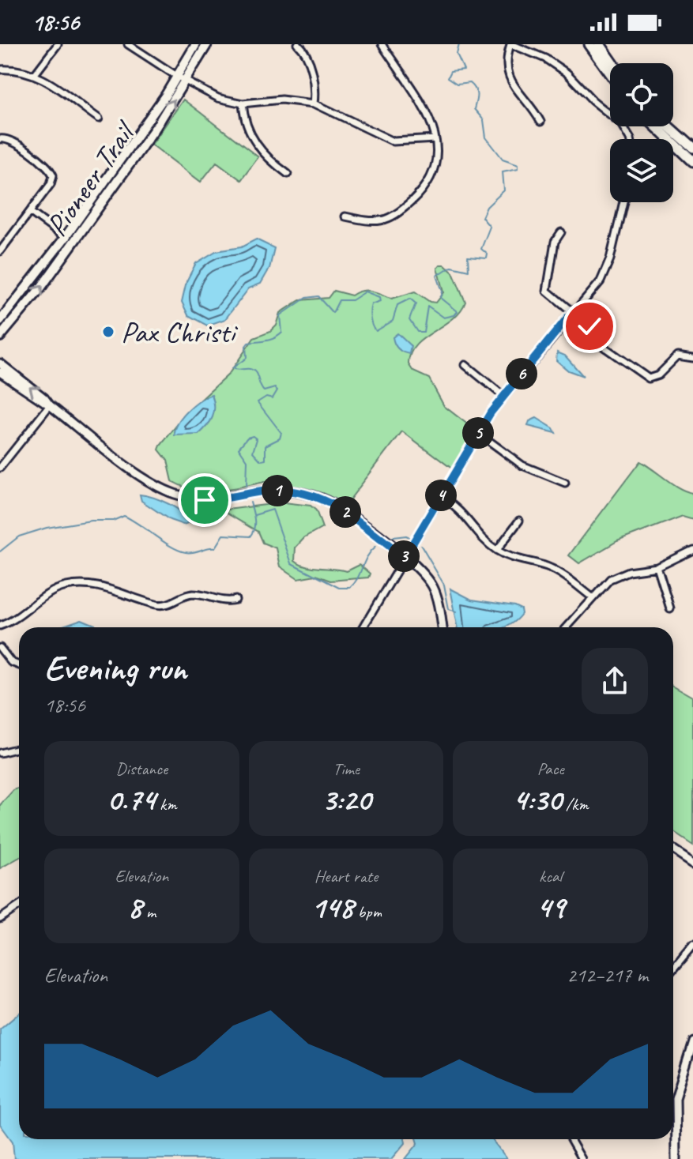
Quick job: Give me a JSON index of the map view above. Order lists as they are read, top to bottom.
{
  "streets": {
    "main road": ["Pioneer Trail"]
  },
  "places": ["Pax Christi"],
  "page": {
    "status": "18:56",
    "pins": [
      "6",
      "5",
      "1",
      "4",
      "2",
      "3"
    ],
    "heading": ["Evening run", "18:56"],
    "stats": [
      ["Distance", "0.74 km"],
      ["Time", "3:20"],
      ["Pace", "4:30 /km"],
      ["Elevation", "8 m"],
      ["Heart rate", "148 bpm"],
      ["kcal", "49"]
    ],
    "chart": ["Elevation", "212–217 m"]
  }
}
